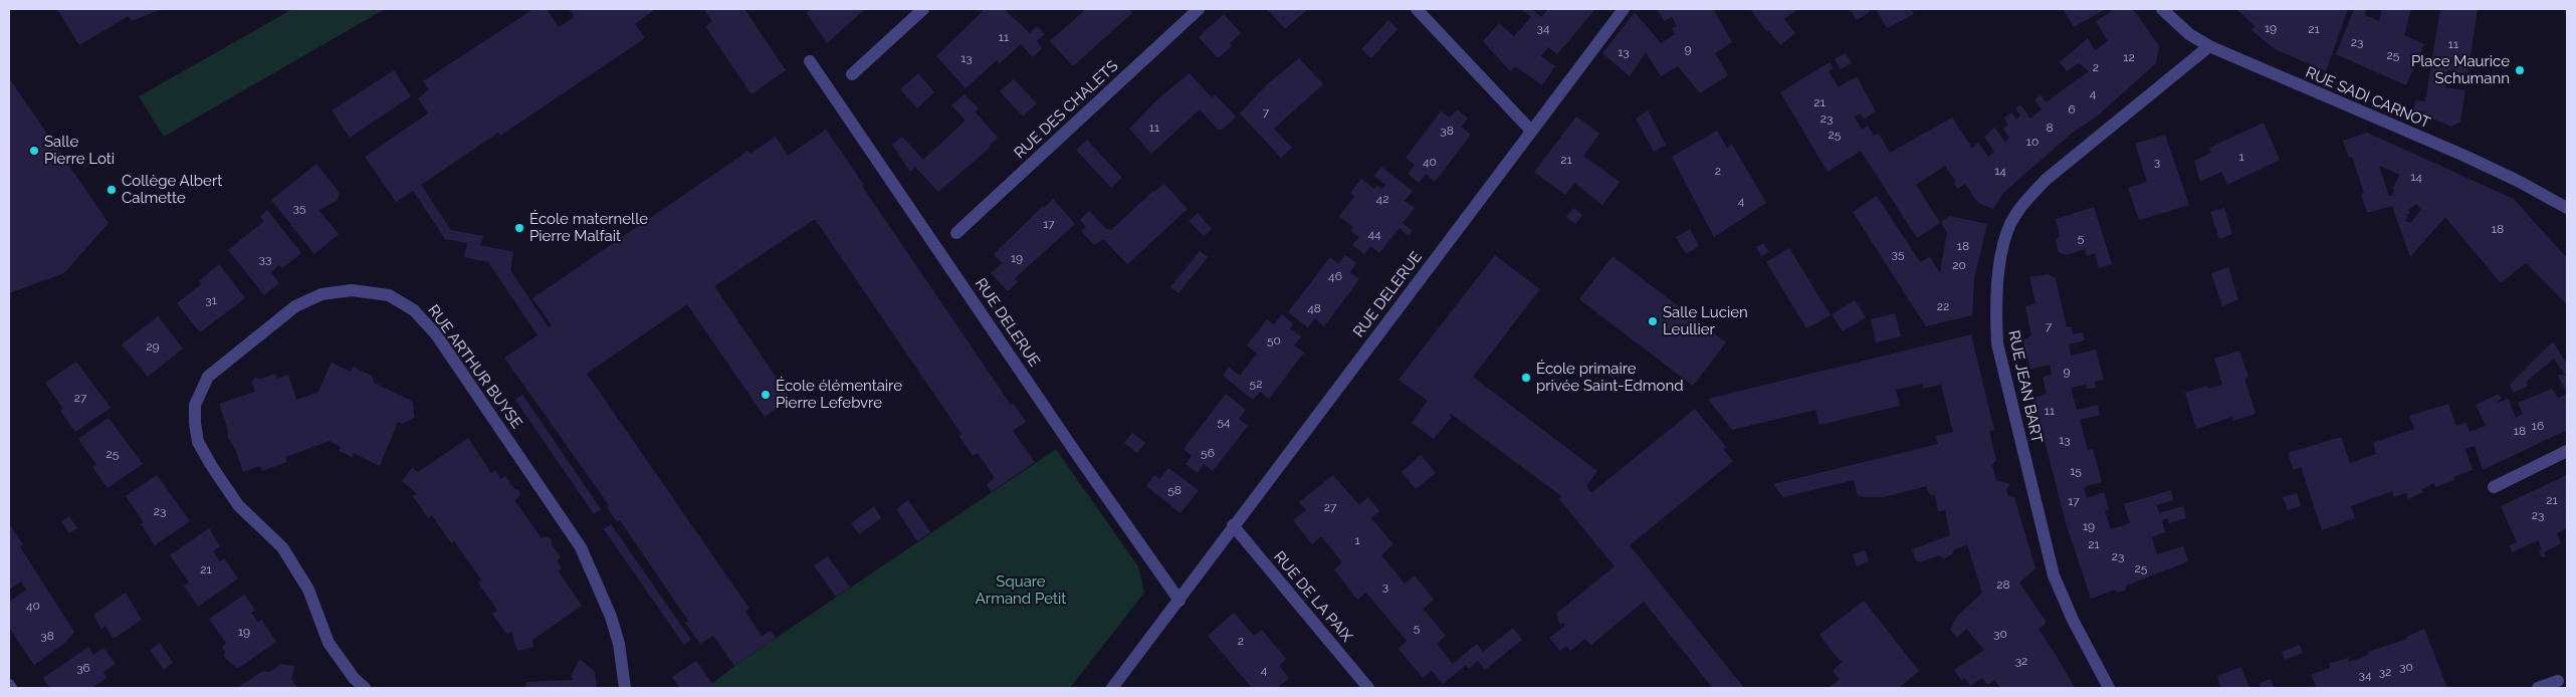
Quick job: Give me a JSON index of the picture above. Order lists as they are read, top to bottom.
{
  "streets": {
    "street": [
      "RUE SADI CARNOT",
      "RUE DES CHALETS",
      "RUE DELERUE",
      "RUE ARTHUR BUYSE",
      "RUE JEAN BART",
      "RUE DE LA PAIX"
    ]
  },
  "crossings": [
    ["RUE SADI CARNOT", "RUE JEAN BART"],
    ["RUE DELERUE", "RUE DE LA PAIX"]
  ],
  "parks": ["Square Armand Petit"],
  "places": [
    "Place Maurice Schumann",
    "Salle Pierre Loti",
    "Collège Albert Calmette",
    "École maternelle Pierre Malfait",
    "Salle Lucien Leullier",
    "École primaire privée Saint-Edmond",
    "École élémentaire Pierre Lefebvre"
  ],
  "house_numbers": [
    "34",
    "19",
    "21",
    "11",
    "23",
    "11",
    "9",
    "13",
    "25",
    "12",
    "13",
    "2",
    "4",
    "21",
    "6",
    "7",
    "23",
    "11",
    "8",
    "38",
    "25",
    "10",
    "1",
    "21",
    "40",
    "3",
    "2",
    "14",
    "14",
    "42",
    "4",
    "35",
    "17",
    "18",
    "44",
    "5",
    "18",
    "35",
    "19",
    "33",
    "20",
    "46",
    "31",
    "22",
    "48",
    "7",
    "50",
    "29",
    "9",
    "52",
    "27",
    "11",
    "54",
    "16",
    "18",
    "13",
    "56",
    "25",
    "15",
    "58",
    "21",
    "17",
    "27",
    "23",
    "23",
    "19",
    "1",
    "21",
    "23",
    "25",
    "21",
    "28",
    "3",
    "40",
    "5",
    "19",
    "30",
    "38",
    "2",
    "32",
    "30",
    "36",
    "4",
    "32",
    "34"
  ]
}
